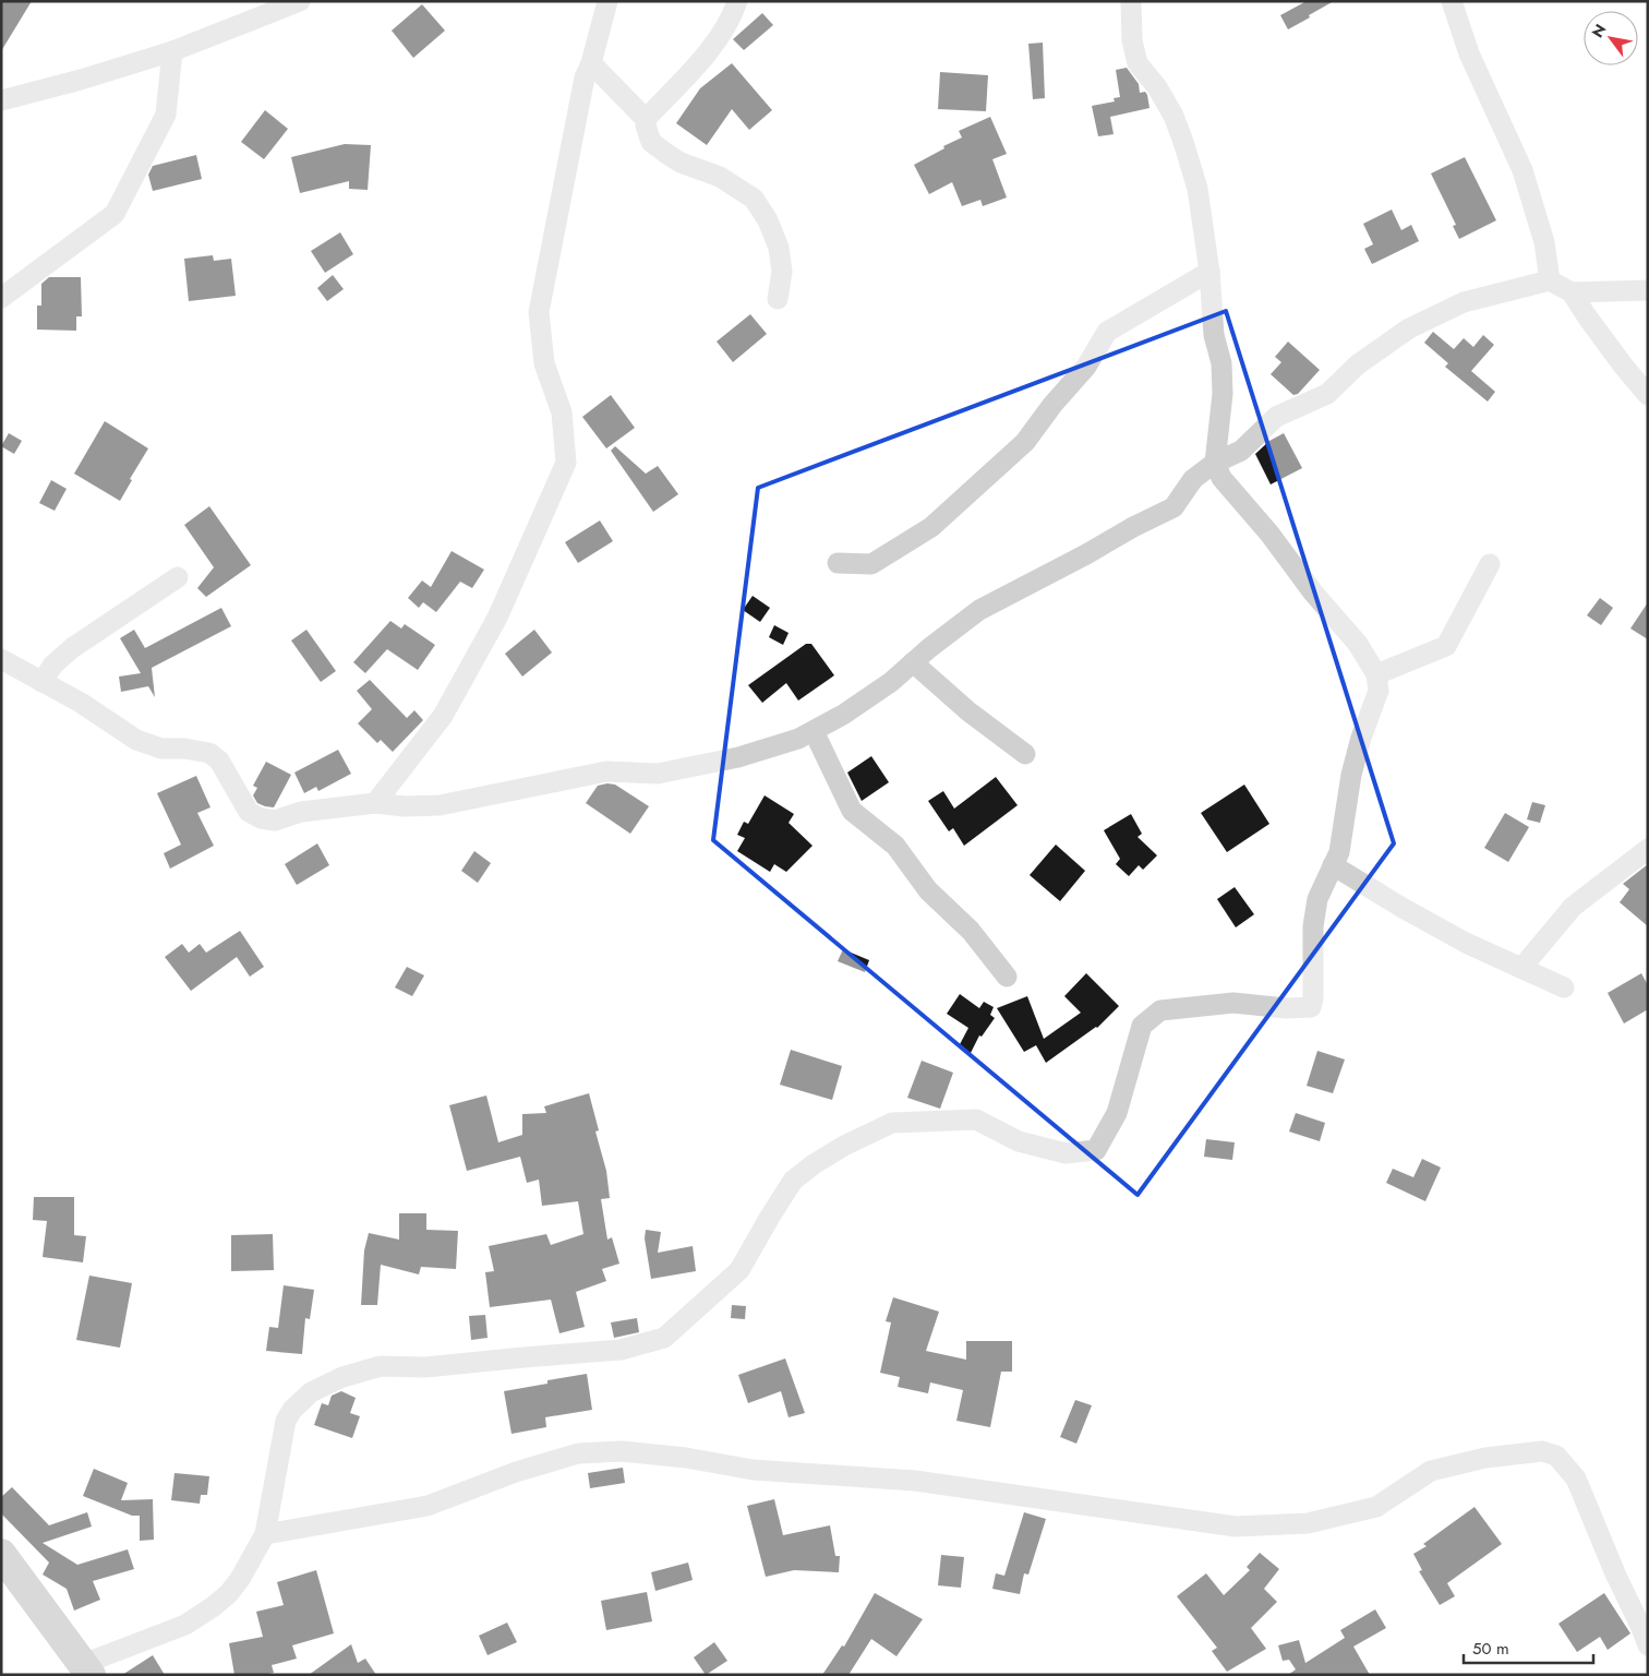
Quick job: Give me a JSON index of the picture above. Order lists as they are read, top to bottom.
{
  "scale_bar": "50 m",
  "north": "top left"
}
